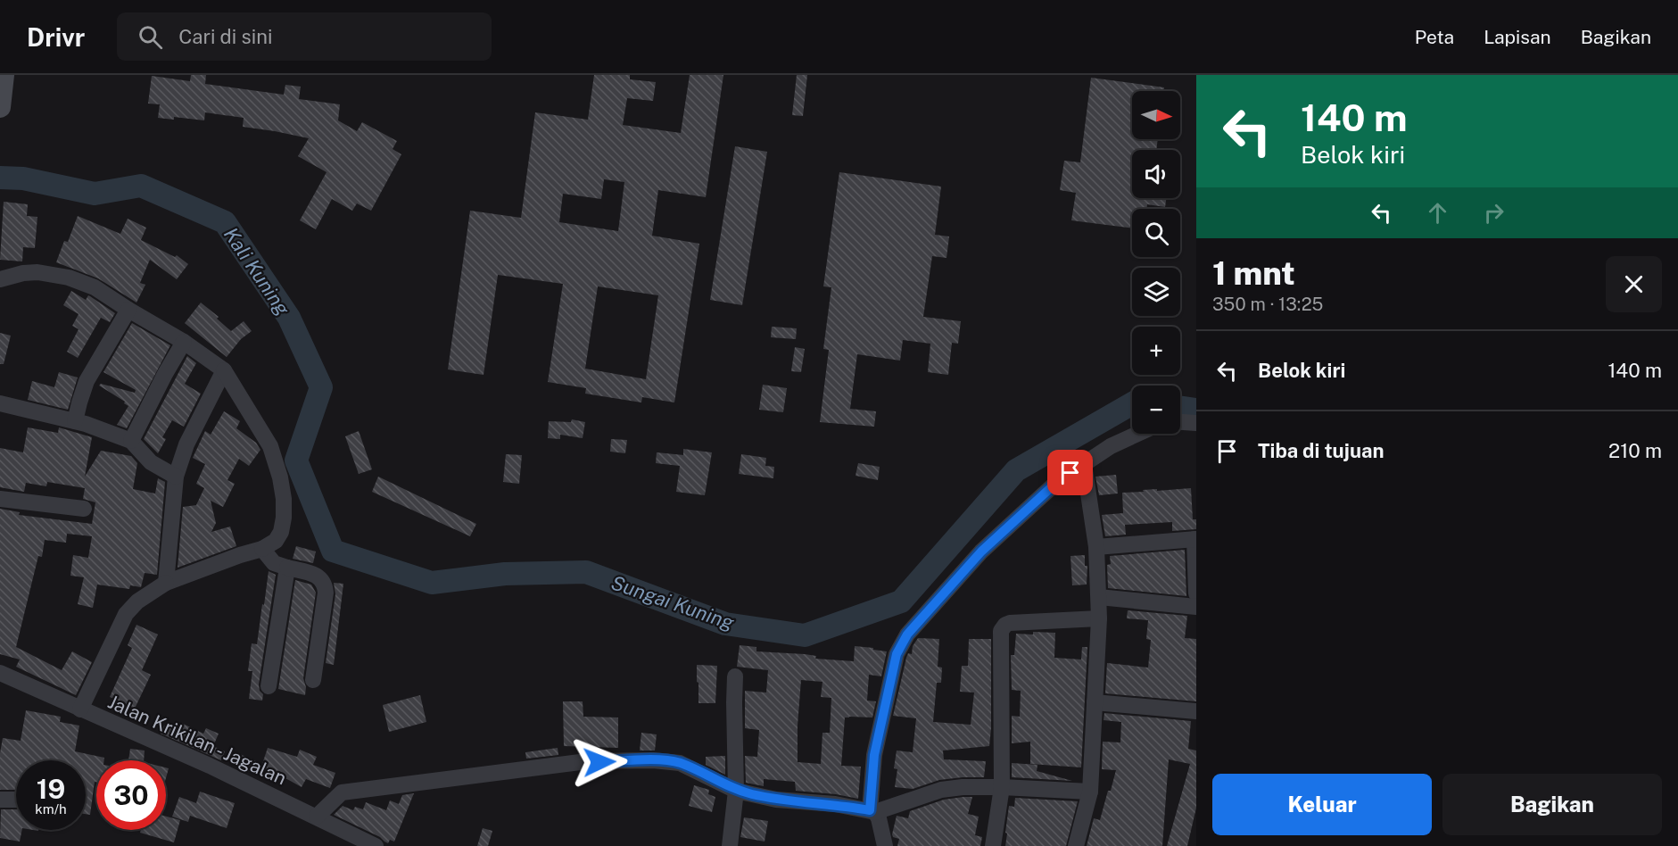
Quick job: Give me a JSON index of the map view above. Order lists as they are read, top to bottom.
{
  "streets": {
    "street": ["Jalan Krikilan - Jagalan"]
  },
  "water": ["Kali Kuning", "Sungai Kuning"],
  "north": "right",
  "page": {
    "header": "Drivr",
    "search": "Cari di sini",
    "nav": ["Peta", "Lapisan", "Bagikan"],
    "turn": ["140 m", "Belok kiri"],
    "map_buttons": ["+", "−"],
    "heading": ["1 mnt", "350 m · 13:25"],
    "list": [
      {
        "name": "Belok kiri",
        "value": "140 m"
      },
      {
        "name": "Tiba di tujuan",
        "value": "210 m"
      }
    ],
    "speed": "19 km/h",
    "limit": "30",
    "buttons": ["Keluar", "Bagikan"]
  }
}
